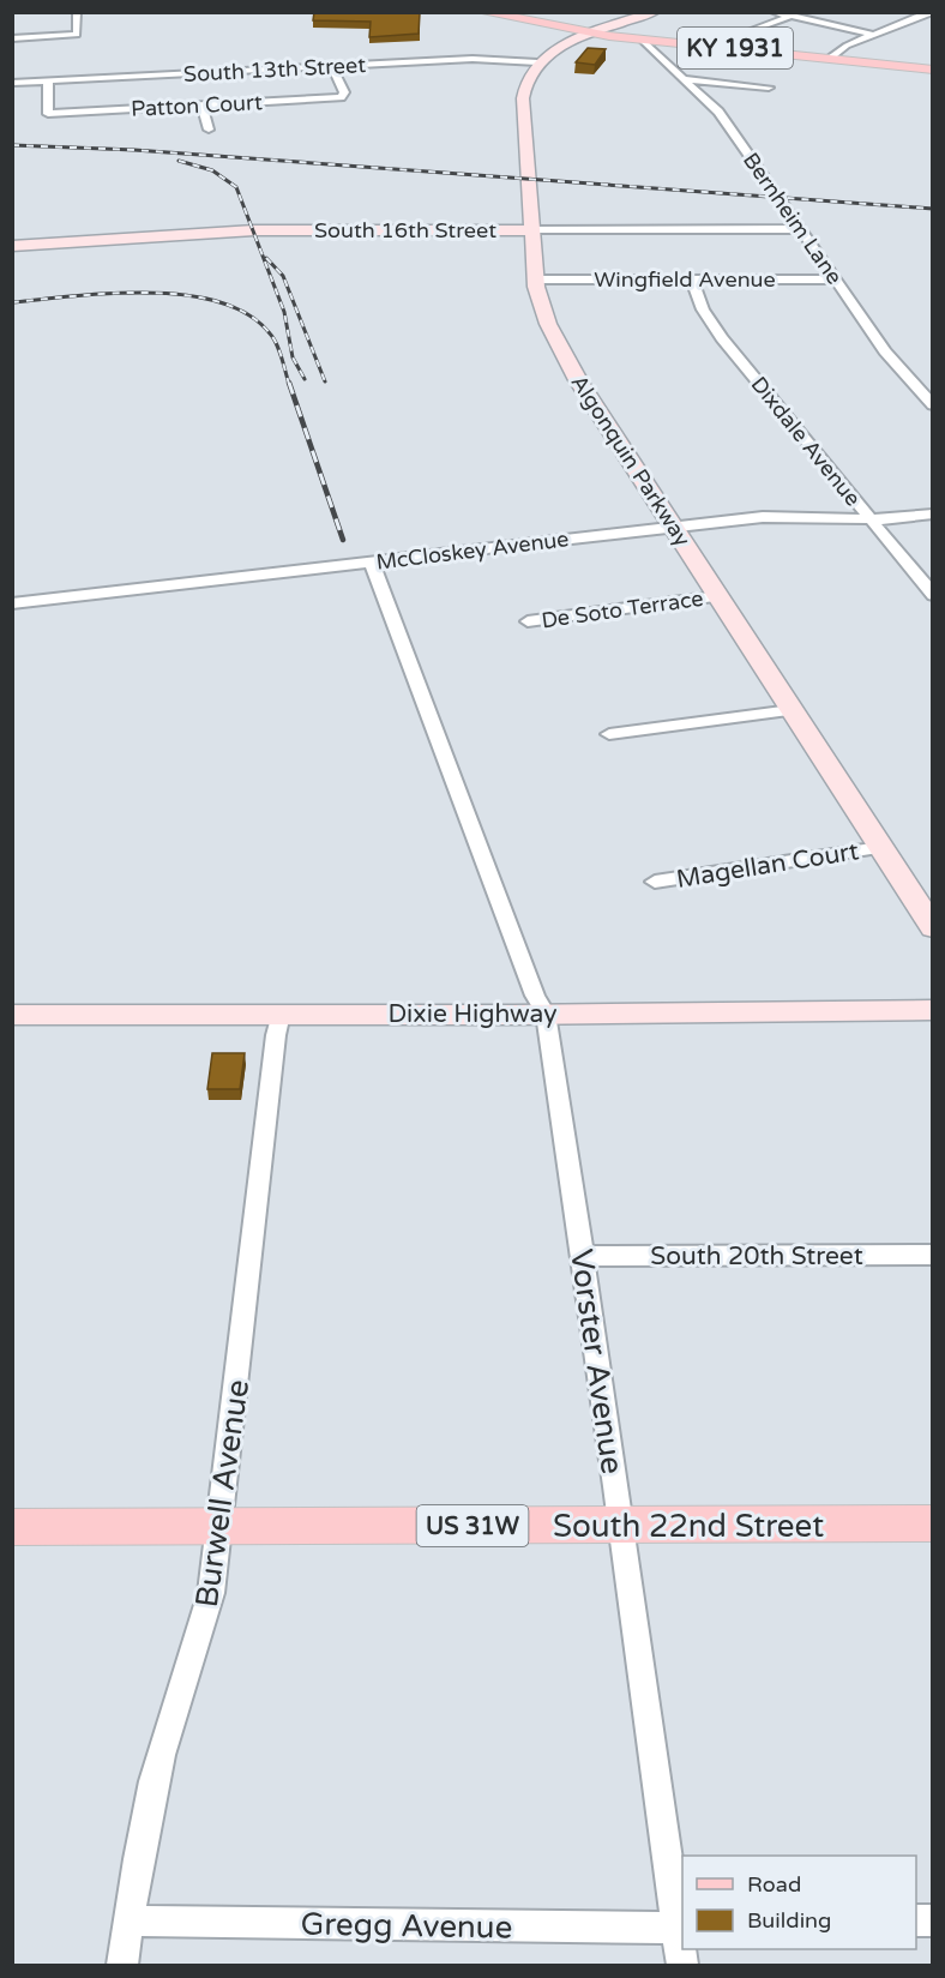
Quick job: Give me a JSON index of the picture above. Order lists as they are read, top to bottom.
{
  "streets": {
    "main road": [
      "KY 1931",
      "South 16th Street",
      "Algonquin Parkway",
      "Dixie Highway",
      "US 31W",
      "South 22nd Street"
    ],
    "street": [
      "South 13th Street",
      "Patton Court",
      "Bernheim Lane",
      "Wingfield Avenue",
      "Dixdale Avenue",
      "McCloskey Avenue",
      "De Soto Terrace",
      "Magellan Court",
      "South 20th Street",
      "Vorster Avenue",
      "Burwell Avenue",
      "Gregg Avenue"
    ]
  },
  "crossings": [
    ["KY 1931", "Bernheim Lane"],
    ["South 13th Street", "Patton Court"],
    ["South 13th Street", "Algonquin Parkway"],
    ["Bernheim Lane", "South 16th Street"],
    ["Bernheim Lane", "Wingfield Avenue"],
    ["South 16th Street", "Algonquin Parkway"],
    ["Wingfield Avenue", "Dixdale Avenue"],
    ["Wingfield Avenue", "Algonquin Parkway"],
    ["Dixdale Avenue", "McCloskey Avenue"],
    ["Algonquin Parkway", "McCloskey Avenue"],
    ["Algonquin Parkway", "De Soto Terrace"],
    ["Algonquin Parkway", "Magellan Court"],
    ["McCloskey Avenue", "Vorster Avenue"],
    ["Dixie Highway", "Vorster Avenue"],
    ["Dixie Highway", "Burwell Avenue"],
    ["South 20th Street", "Vorster Avenue"],
    ["Vorster Avenue", "South 22nd Street"],
    ["Vorster Avenue", "Gregg Avenue"],
    ["Burwell Avenue", "South 22nd Street"],
    ["Burwell Avenue", "Gregg Avenue"]
  ],
  "legend": ["Road", "Building"]
}
